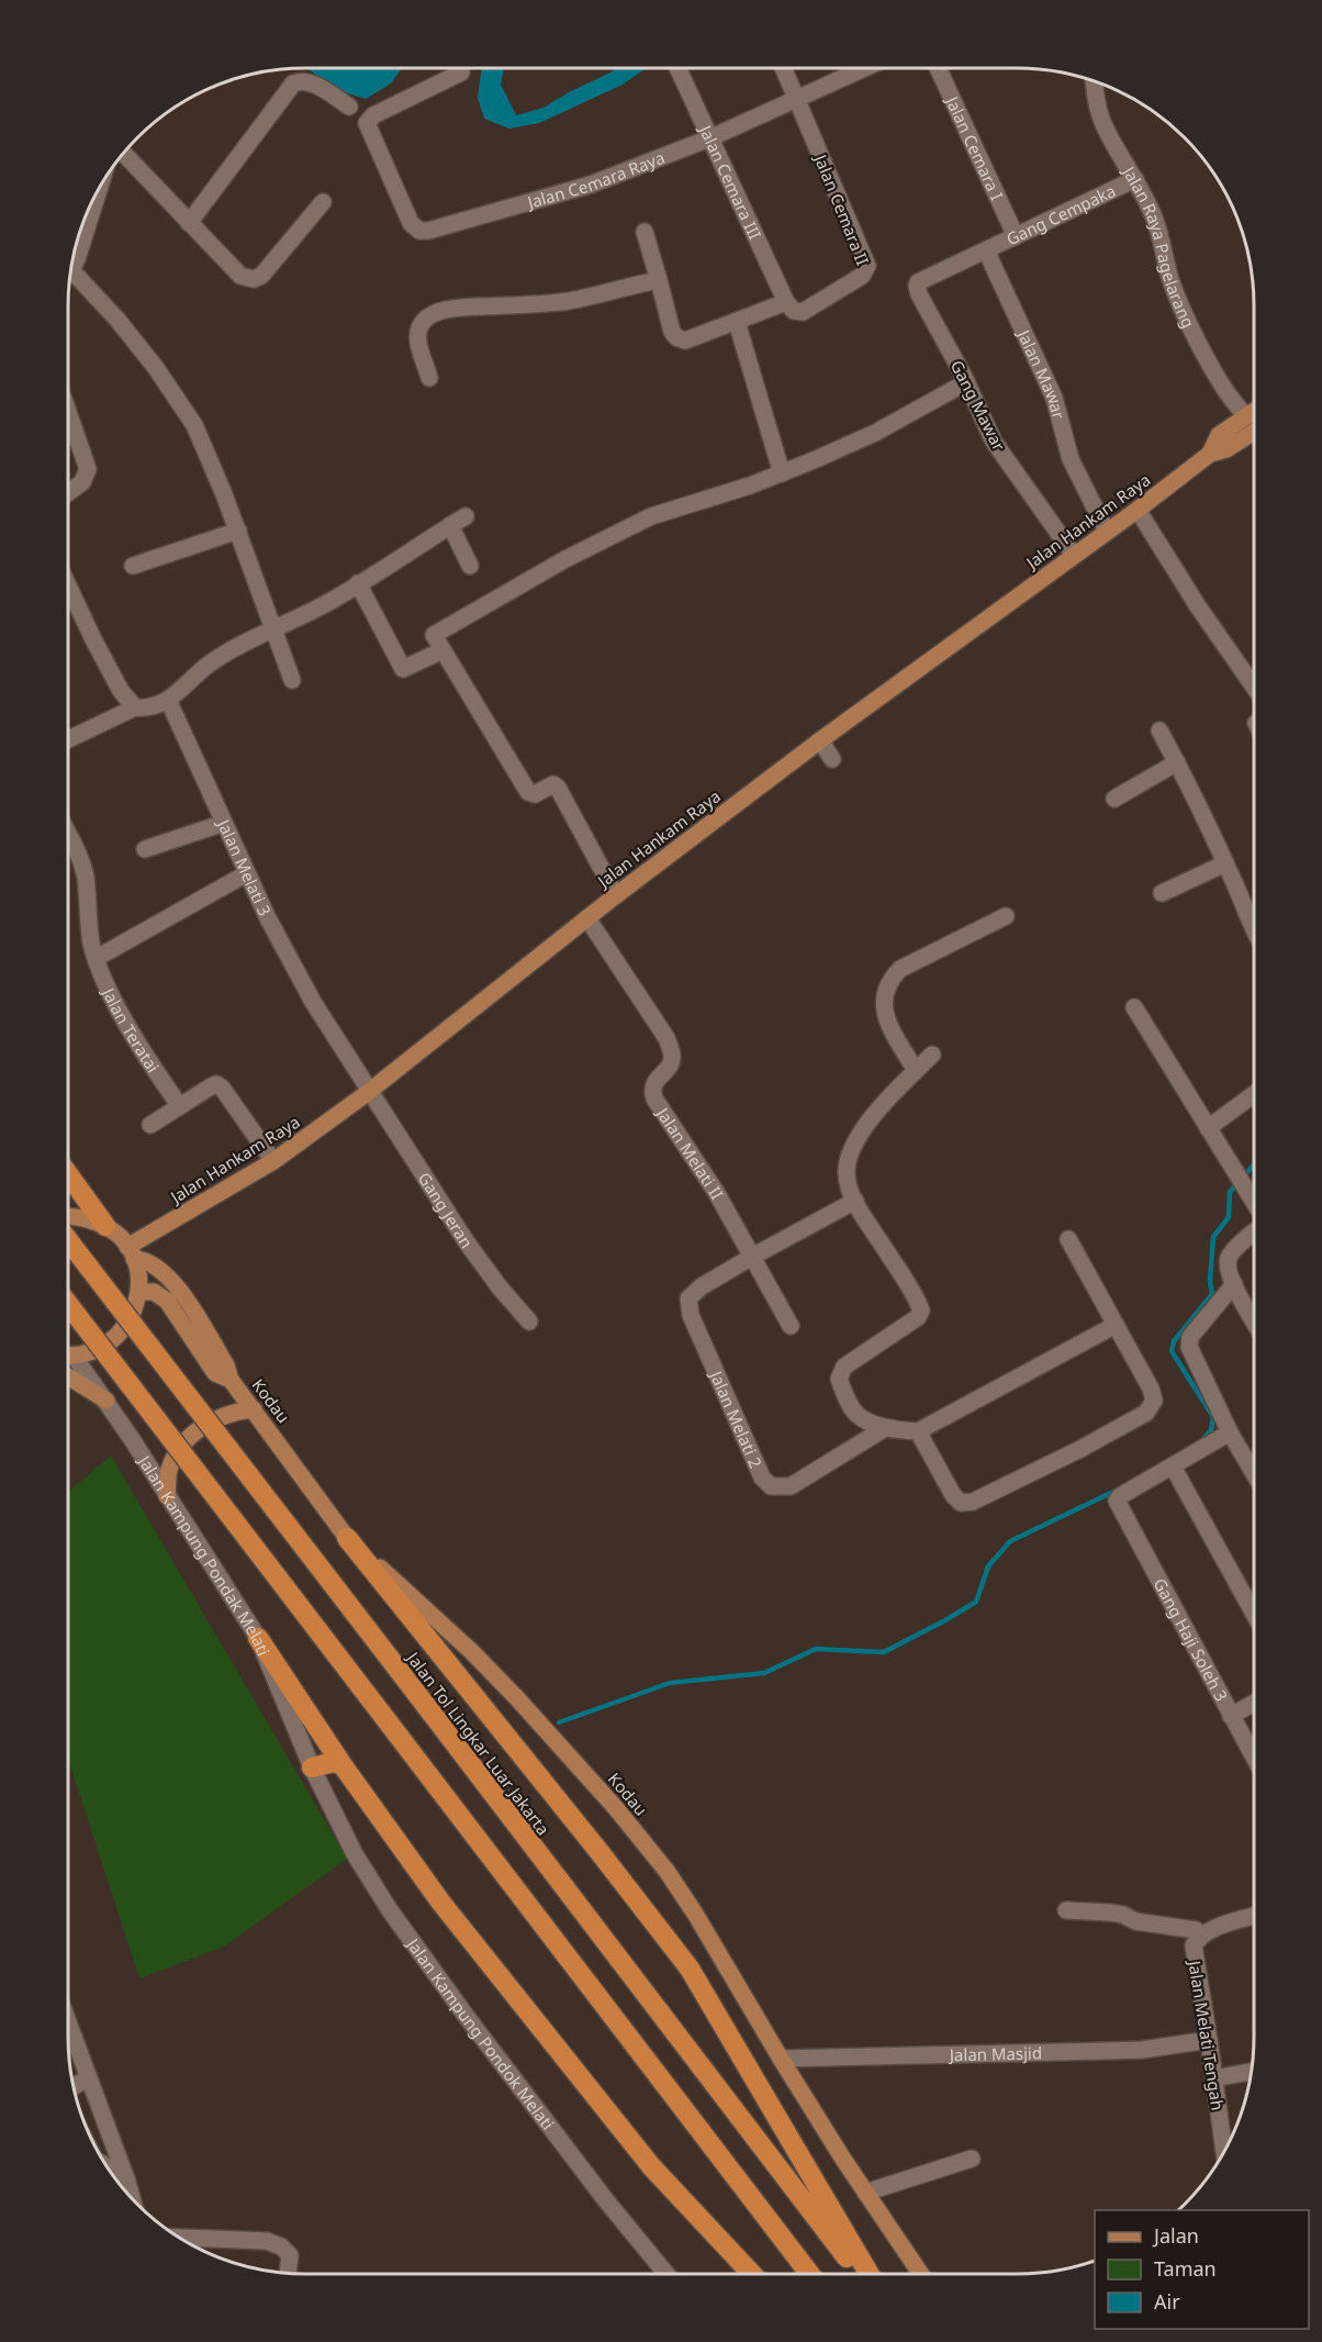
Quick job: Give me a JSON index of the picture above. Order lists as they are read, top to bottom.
{
  "streets": {
    "highway": ["Jalan Tol Lingkar Luar Jakarta"],
    "main road": ["Jalan Hankam Raya", "Kodau"],
    "street": [
      "Jalan Cemara I",
      "Jalan Cemara Raya",
      "Jalan Cemara III",
      "Jalan Cemara II",
      "Gang Cempaka",
      "Jalan Raya Pagelarang",
      "Jalan Mawar",
      "Gang Mawar",
      "Jalan Melati 3",
      "Jalan Teratai",
      "Jalan Melati II",
      "Gang Jeran",
      "Jalan Melati 2",
      "Jalan Kampung Pondak Melati",
      "Gang Haji Soleh 3",
      "Jalan Kampung Pondok Melati",
      "Jalan Melati Tengah",
      "Jalan Masjid"
    ]
  },
  "crossings": [
    ["Jalan Cemara I", "Gang Cempaka"],
    ["Jalan Cemara Raya", "Jalan Cemara III"],
    ["Jalan Cemara Raya", "Jalan Cemara II"],
    ["Jalan Cemara III", "Jalan Cemara II"],
    ["Gang Cempaka", "Jalan Raya Pagelarang"],
    ["Gang Cempaka", "Jalan Mawar"],
    ["Gang Cempaka", "Gang Mawar"],
    ["Jalan Raya Pagelarang", "Jalan Hankam Raya"],
    ["Jalan Mawar", "Gang Mawar"],
    ["Jalan Mawar", "Jalan Hankam Raya"],
    ["Gang Mawar", "Jalan Hankam Raya"],
    ["Jalan Hankam Raya", "Jalan Melati 3"],
    ["Jalan Hankam Raya", "Jalan Melati II"],
    ["Jalan Hankam Raya", "Gang Jeran"],
    ["Jalan Hankam Raya", "Kodau"],
    ["Jalan Melati 3", "Gang Jeran"],
    ["Jalan Melati II", "Jalan Melati 2"],
    ["Kodau", "Jalan Masjid"],
    ["Jalan Kampung Pondak Melati", "Jalan Kampung Pondok Melati"],
    ["Jalan Melati Tengah", "Jalan Masjid"]
  ],
  "legend": ["Jalan", "Taman", "Air"]
}
